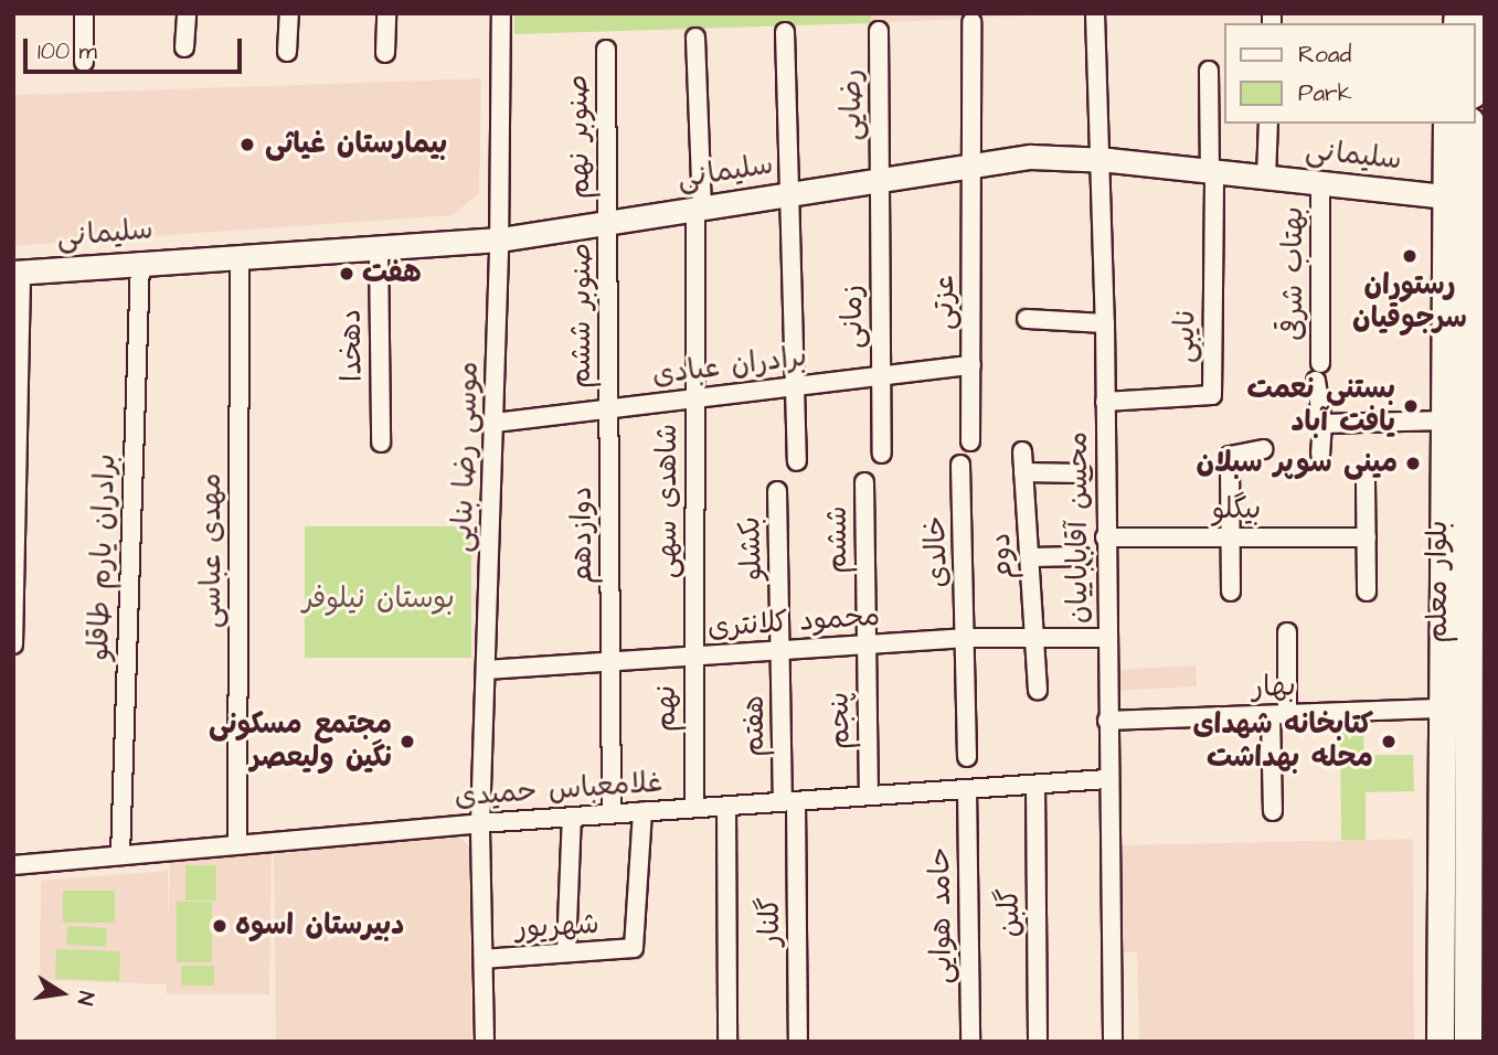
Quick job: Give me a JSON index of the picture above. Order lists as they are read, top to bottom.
{
  "streets": {
    "main road": ["سلیمانی", "بلوار معلم"],
    "street": [
      "رضایی",
      "صنوبر نهم",
      "بهتاب شرقی",
      "عزتی",
      "صنوبر ششم",
      "زمانی",
      "نایبی",
      "دهخدا",
      "برادران عبادی",
      "موسی رضا بنایی",
      "شاهدی سهی",
      "بیگلو",
      "محسن آقاباباییان",
      "دوازدهم",
      "ششم",
      "بکشلو",
      "مهدی عباسی",
      "خالدی",
      "دوم",
      "برادران یارم طاقلو",
      "محمود کلانتری",
      "بهار",
      "نهم",
      "پنجم",
      "هفتم",
      "غلامعباس حمیدی",
      "گلبن",
      "حامد هوایی",
      "گلنار",
      "شهریور"
    ]
  },
  "crossings": [
    ["رضایی", "سلیمانی"],
    ["رضایی", "زمانی"],
    ["صنوبر نهم", "سلیمانی"],
    ["صنوبر نهم", "صنوبر ششم"],
    ["سلیمانی", "بهتاب شرقی"],
    ["سلیمانی", "عزتی"],
    ["سلیمانی", "صنوبر ششم"],
    ["سلیمانی", "زمانی"],
    ["سلیمانی", "نایبی"],
    ["سلیمانی", "دهخدا"],
    ["سلیمانی", "موسی رضا بنایی"],
    ["سلیمانی", "شاهدی سهی"],
    ["سلیمانی", "محسن آقاباباییان"],
    ["سلیمانی", "مهدی عباسی"],
    ["سلیمانی", "برادران یارم طاقلو"],
    ["سلیمانی", "بلوار معلم"],
    ["عزتی", "برادران عبادی"],
    ["صنوبر ششم", "برادران عبادی"],
    ["صنوبر ششم", "دوازدهم"],
    ["زمانی", "برادران عبادی"],
    ["نایبی", "محسن آقاباباییان"],
    ["برادران عبادی", "موسی رضا بنایی"],
    ["برادران عبادی", "شاهدی سهی"],
    ["برادران عبادی", "دوازدهم"],
    ["موسی رضا بنایی", "محمود کلانتری"],
    ["موسی رضا بنایی", "غلامعباس حمیدی"],
    ["موسی رضا بنایی", "شهریور"],
    ["شاهدی سهی", "محمود کلانتری"],
    ["شاهدی سهی", "نهم"],
    ["بیگلو", "محسن آقاباباییان"],
    ["محسن آقاباباییان", "محمود کلانتری"],
    ["محسن آقاباباییان", "بهار"],
    ["محسن آقاباباییان", "غلامعباس حمیدی"],
    ["دوازدهم", "محمود کلانتری"],
    ["دوازدهم", "غلامعباس حمیدی"],
    ["ششم", "محمود کلانتری"],
    ["ششم", "پنجم"],
    ["بکشلو", "محمود کلانتری"],
    ["بکشلو", "هفتم"],
    ["مهدی عباسی", "غلامعباس حمیدی"],
    ["خالدی", "محمود کلانتری"],
    ["دوم", "محمود کلانتری"],
    ["برادران یارم طاقلو", "غلامعباس حمیدی"],
    ["بلوار معلم", "بهار"],
    ["محمود کلانتری", "نهم"],
    ["محمود کلانتری", "پنجم"],
    ["محمود کلانتری", "هفتم"],
    ["نهم", "غلامعباس حمیدی"],
    ["پنجم", "غلامعباس حمیدی"],
    ["هفتم", "غلامعباس حمیدی"],
    ["هفتم", "گلنار"],
    ["غلامعباس حمیدی", "گلبن"],
    ["غلامعباس حمیدی", "حامد هوایی"],
    ["غلامعباس حمیدی", "گلنار"],
    ["غلامعباس حمیدی", "شهریور"]
  ],
  "parks": ["بوستان نیلوفر"],
  "places": [
    "بیمارستان غیاثی",
    "رستوران سرجوقیان",
    "هفت",
    "بستنی نعمت یافت آباد",
    "مینی سوپر سبلان",
    "مجتمع مسکونی نگین ولیعصر",
    "کتابخانه شهدای محله بهداشت",
    "دبیرستان اسوه"
  ],
  "legend": ["Road", "Park"],
  "scale_bar": "100 m",
  "north": "right"
}
